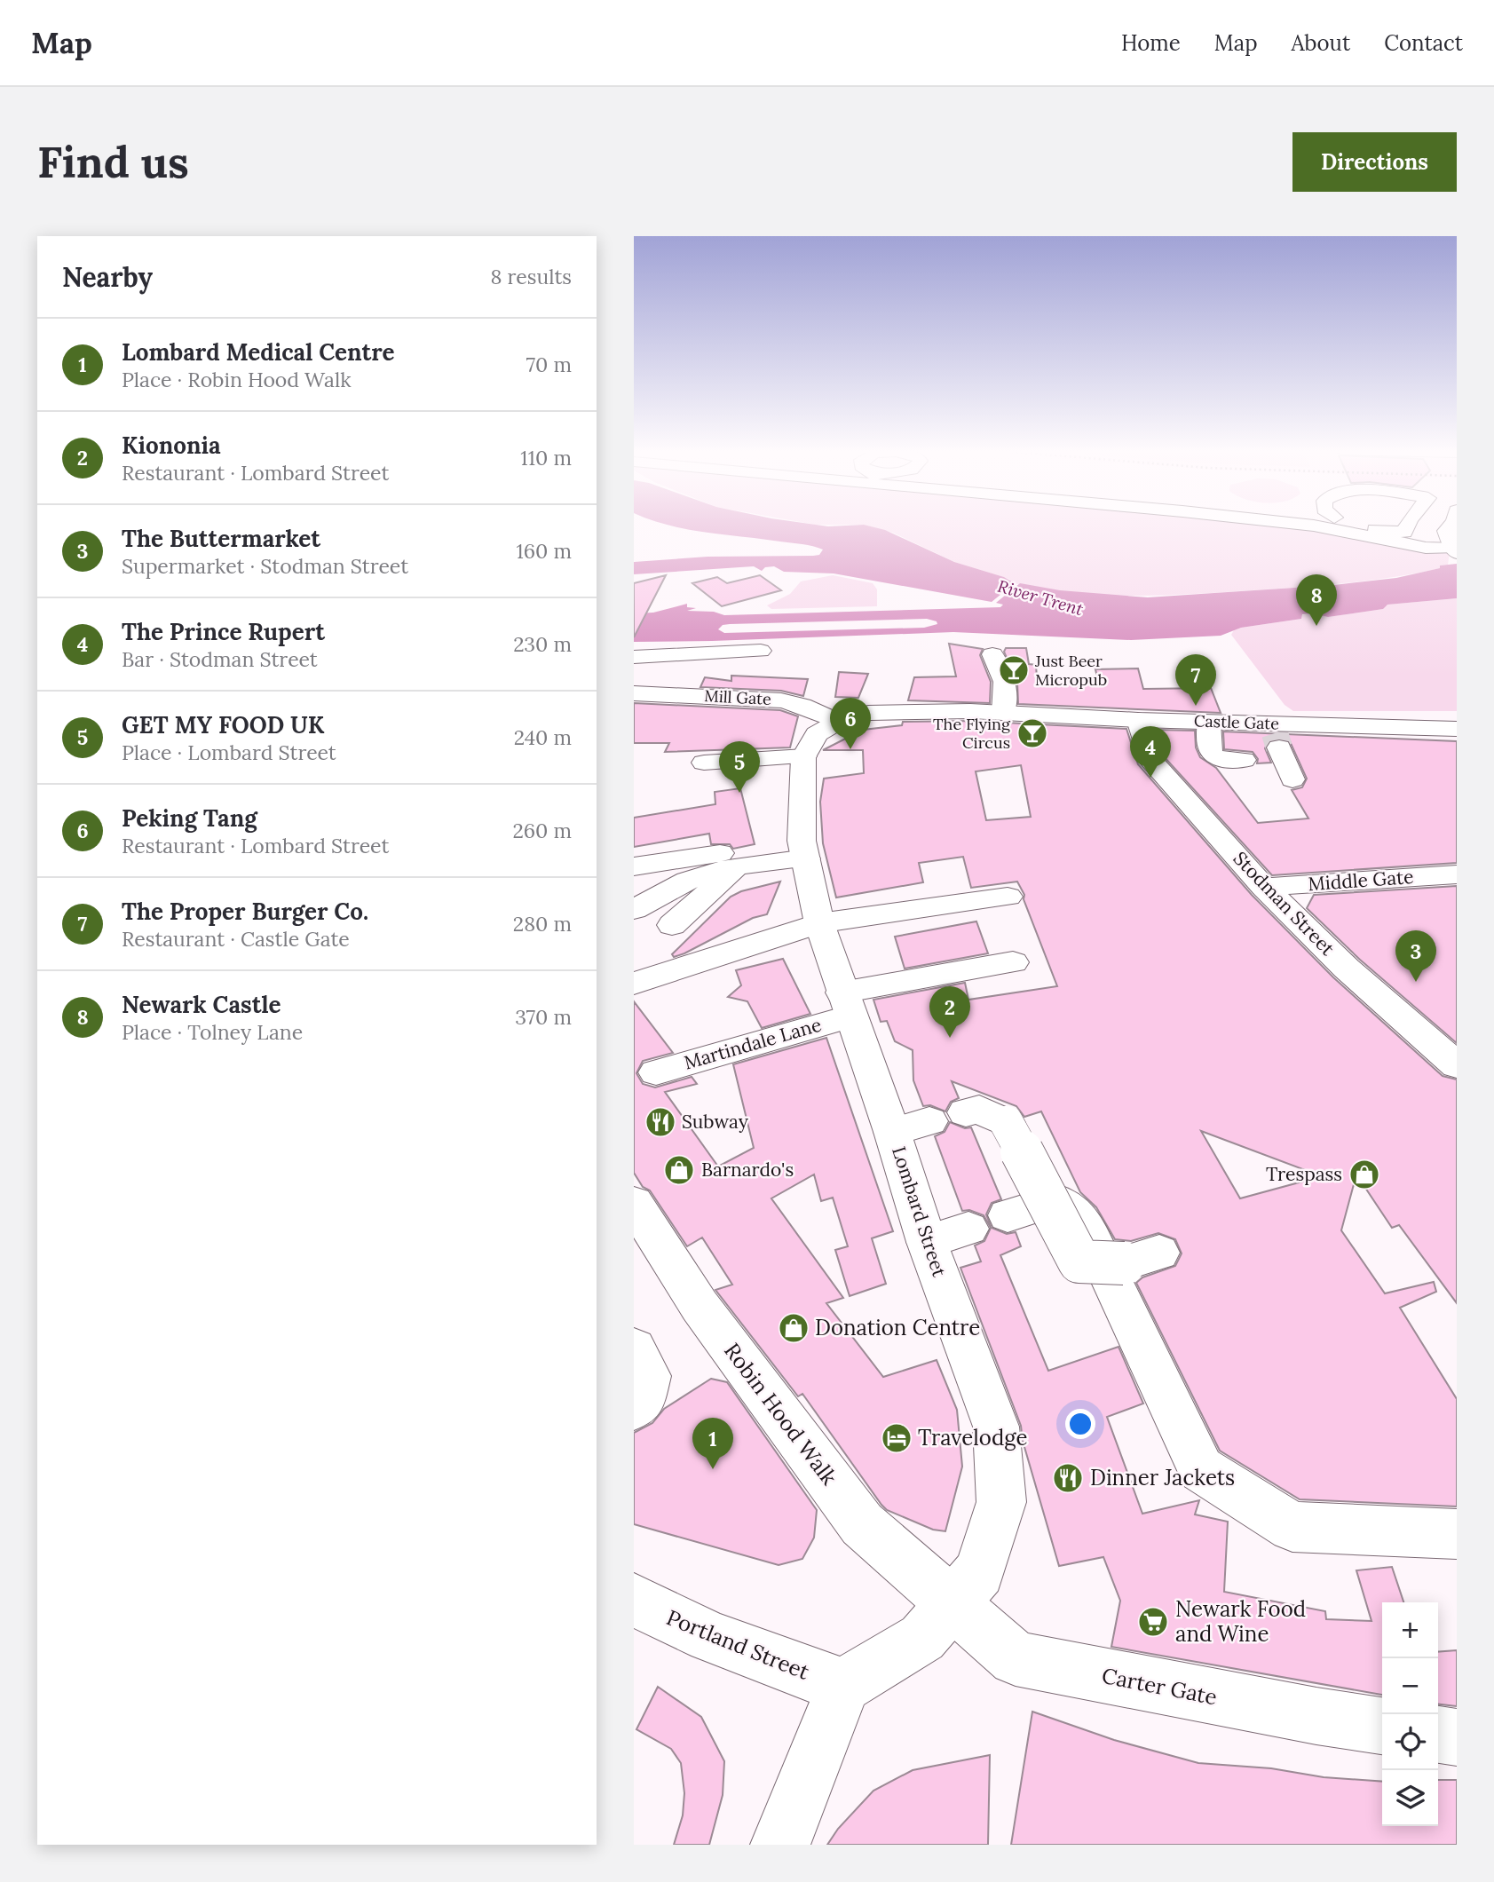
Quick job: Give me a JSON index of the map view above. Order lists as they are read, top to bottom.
{
  "streets": {
    "street": [
      "Mill Gate",
      "Castle Gate",
      "Middle Gate",
      "Stodman Street",
      "Martindale Lane",
      "Lombard Street",
      "Robin Hood Walk",
      "Portland Street",
      "Carter Gate"
    ]
  },
  "crossings": [
    ["Mill Gate", "Castle Gate"],
    ["Castle Gate", "Stodman Street"],
    ["Middle Gate", "Stodman Street"],
    ["Martindale Lane", "Lombard Street"],
    ["Lombard Street", "Robin Hood Walk"],
    ["Lombard Street", "Portland Street"],
    ["Lombard Street", "Carter Gate"],
    ["Robin Hood Walk", "Carter Gate"]
  ],
  "water": ["River Trent"],
  "places": {
    "bar": ["Just Beer Micropub", "The Flying Circus"],
    "restaurant": ["Subway", "Dinner Jackets"],
    "shop": ["Barnardo's", "Trespass", "Donation Centre"],
    "hotel": ["Travelodge"],
    "supermarket": ["Newark Food and Wine"]
  },
  "page": {
    "header": "Map",
    "nav": [
      "Home",
      "Map",
      "About",
      "Contact"
    ],
    "buttons": "Directions",
    "title": "Find us",
    "heading": ["Nearby", "8 results"],
    "list": [
      {
        "mark": "1",
        "name": "Lombard Medical Centre",
        "note": "Place · Robin Hood Walk",
        "value": "70 m"
      },
      {
        "mark": "2",
        "name": "Kiononia",
        "note": "Restaurant · Lombard Street",
        "value": "110 m"
      },
      {
        "mark": "3",
        "name": "The Buttermarket",
        "note": "Supermarket · Stodman Street",
        "value": "160 m"
      },
      {
        "mark": "4",
        "name": "The Prince Rupert",
        "note": "Bar · Stodman Street",
        "value": "230 m"
      },
      {
        "mark": "5",
        "name": "GET MY FOOD UK",
        "note": "Place · Lombard Street",
        "value": "240 m"
      },
      {
        "mark": "6",
        "name": "Peking Tang",
        "note": "Restaurant · Lombard Street",
        "value": "260 m"
      },
      {
        "mark": "7",
        "name": "The Proper Burger Co.",
        "note": "Restaurant · Castle Gate",
        "value": "280 m"
      },
      {
        "mark": "8",
        "name": "Newark Castle",
        "note": "Place · Tolney Lane",
        "value": "370 m"
      }
    ],
    "pins": [
      "8",
      "7",
      "6",
      "4",
      "5",
      "3",
      "2",
      "1"
    ],
    "map_buttons": ["+", "−"]
  }
}
